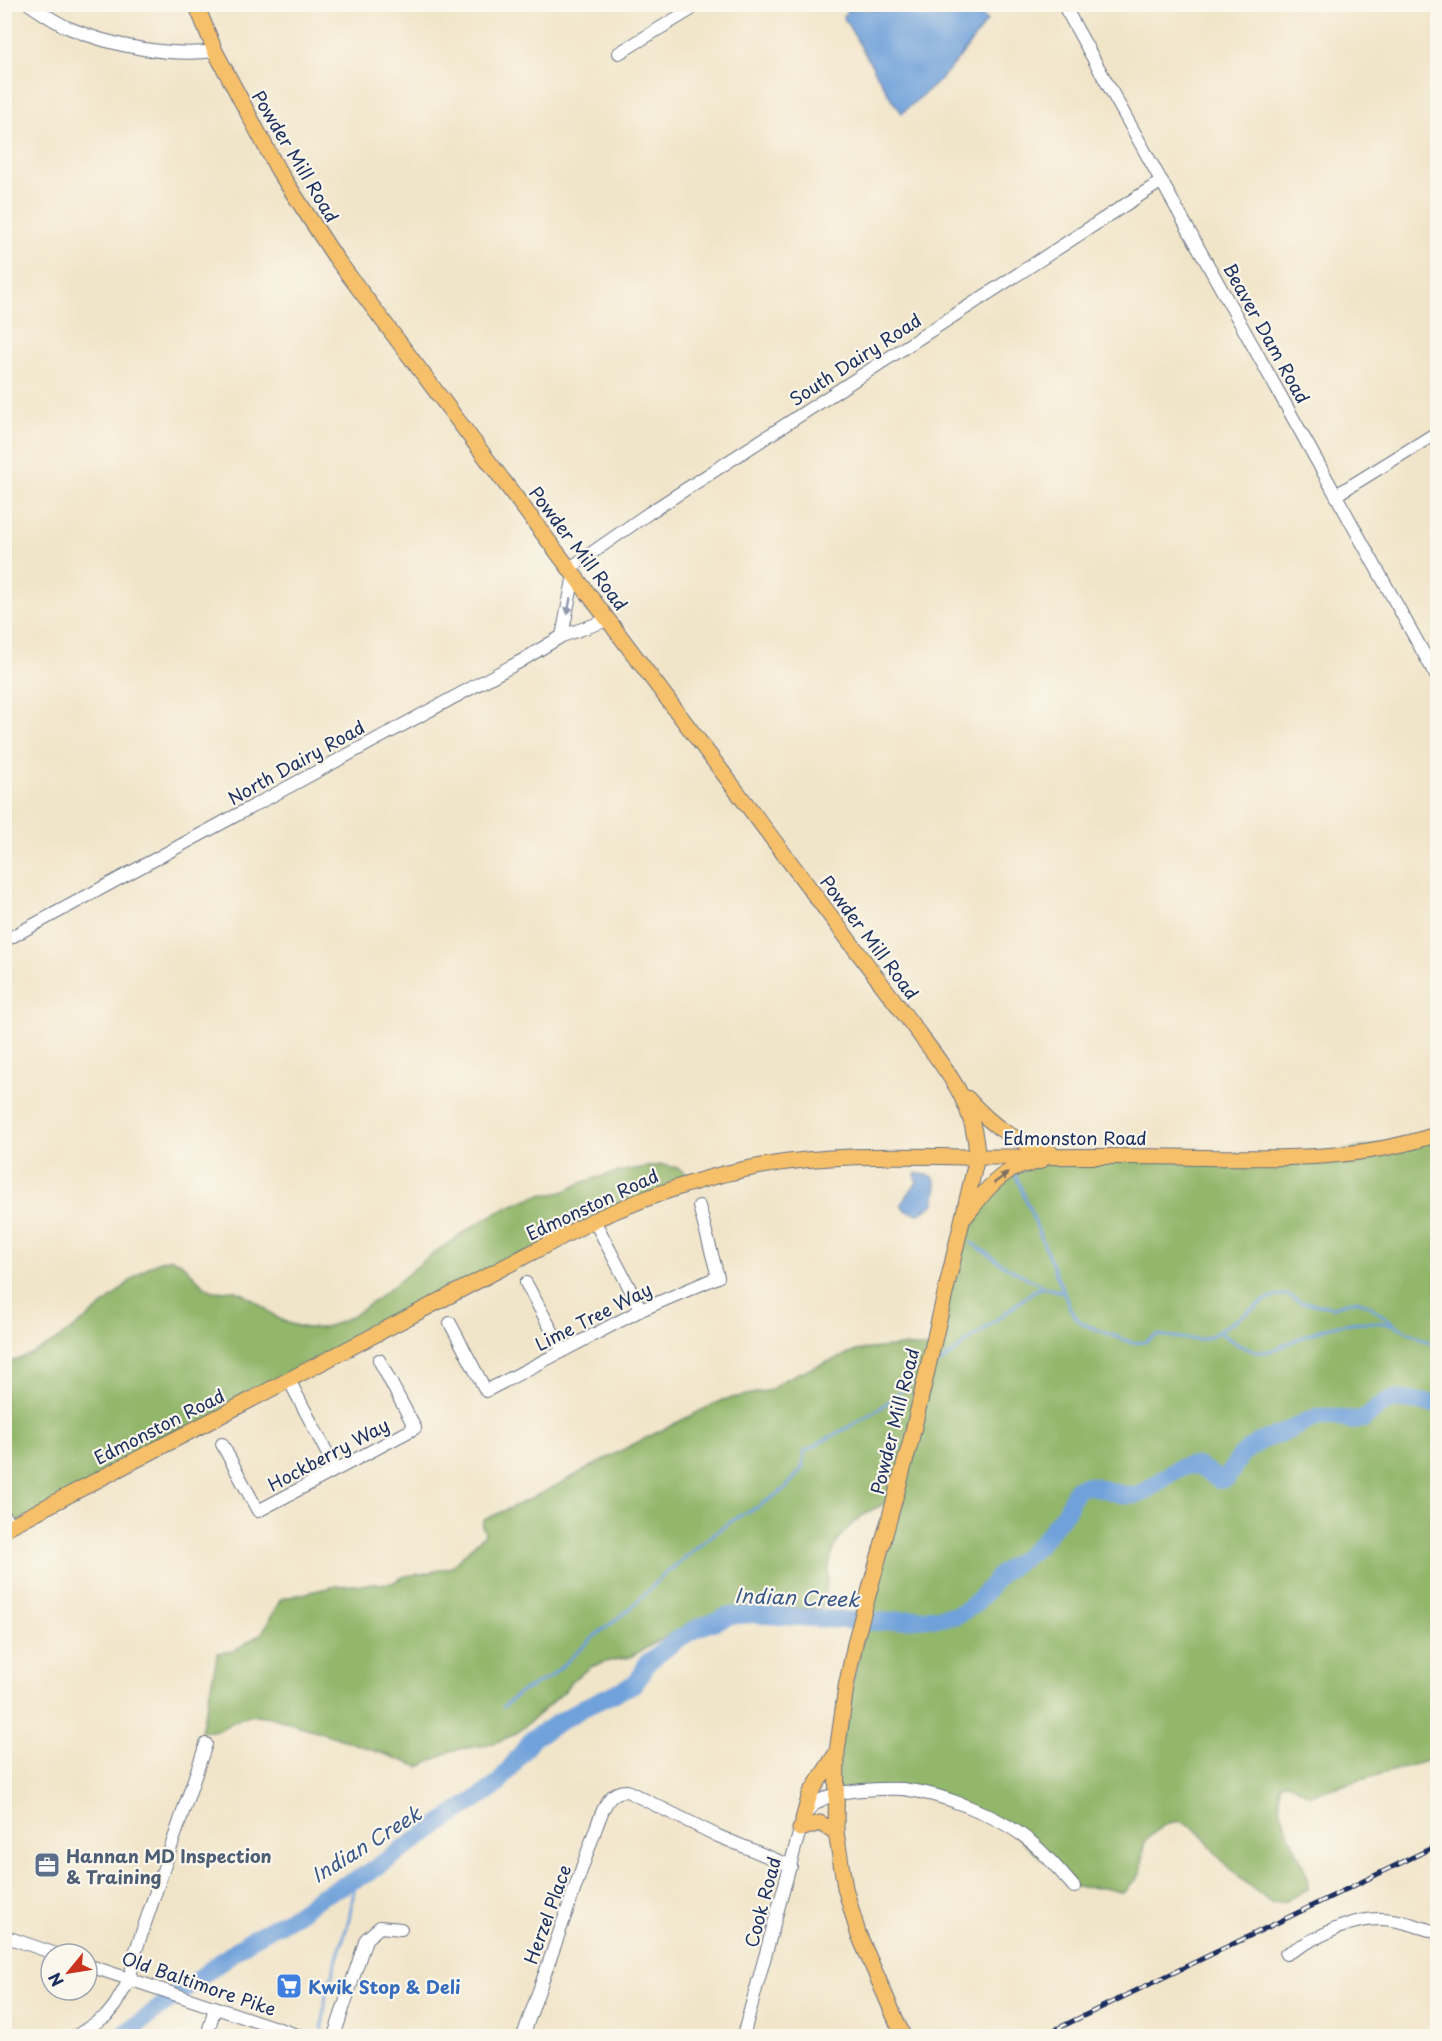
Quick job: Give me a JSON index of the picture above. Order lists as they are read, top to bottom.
{
  "streets": {
    "main road": ["Powder Mill Road", "Edmonston Road"],
    "street": [
      "Beaver Dam Road",
      "South Dairy Road",
      "North Dairy Road",
      "Lime Tree Way",
      "Hockberry Way",
      "Cook Road",
      "Herzel Place",
      "Old Baltimore Pike"
    ]
  },
  "crossings": [
    ["Powder Mill Road", "South Dairy Road"],
    ["Powder Mill Road", "North Dairy Road"],
    ["Powder Mill Road", "Edmonston Road"],
    ["Beaver Dam Road", "South Dairy Road"],
    ["Cook Road", "Herzel Place"]
  ],
  "water": ["Indian Creek"],
  "places": {
    "office": ["Hannan MD Inspection & Training"],
    "supermarket": ["Kwik Stop & Deli"]
  },
  "north": "bottom left"
}
